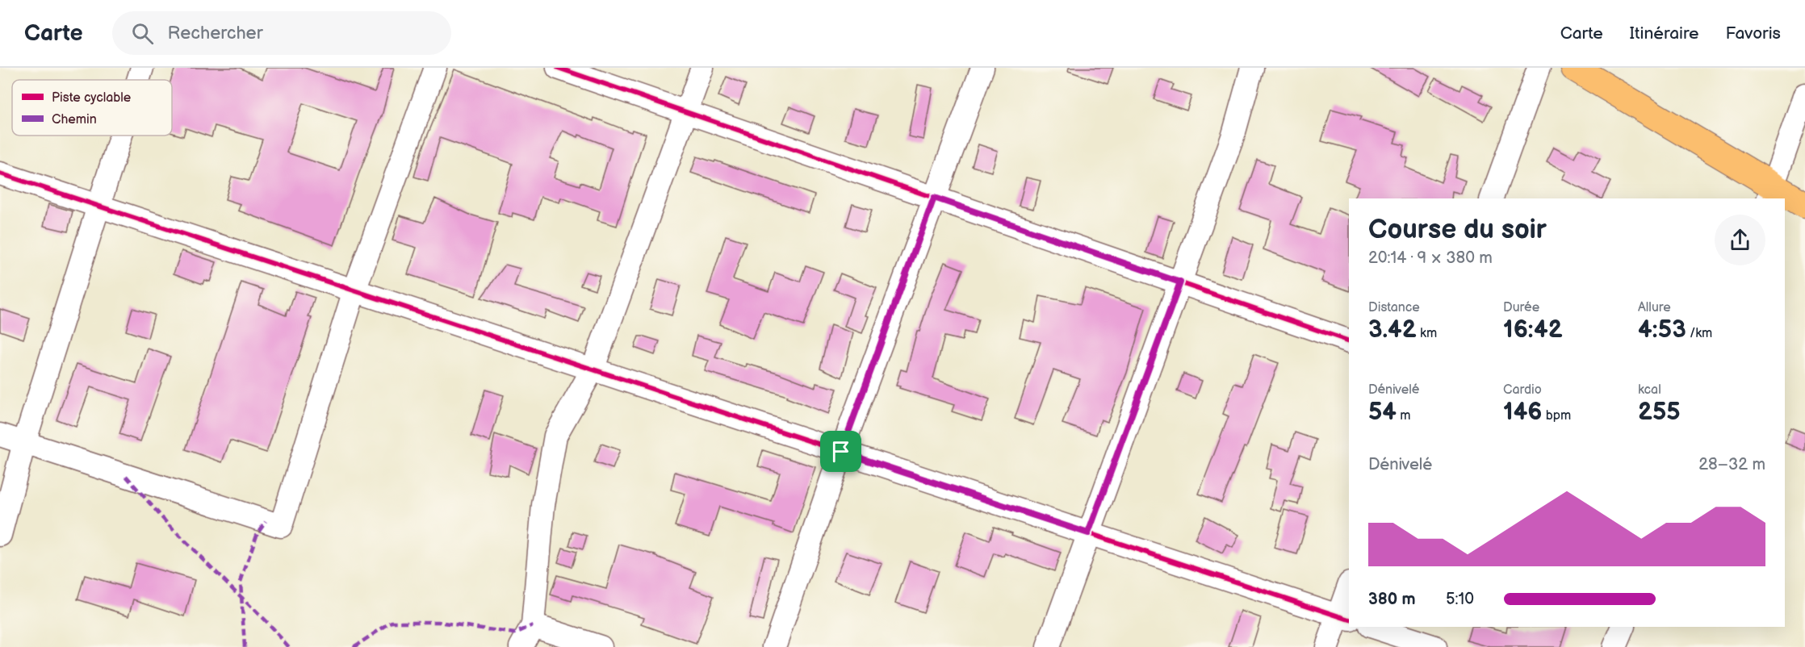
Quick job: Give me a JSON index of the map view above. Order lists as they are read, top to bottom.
{
  "legend": ["Piste cyclable", "Chemin"],
  "page": {
    "header": "Carte",
    "search": "Rechercher",
    "nav": ["Carte", "Itinéraire", "Favoris"],
    "heading": ["Course du soir", "20:14 · 9 × 380 m"],
    "stats": [
      ["Distance", "3.42 km"],
      ["Durée", "16:42"],
      ["Allure", "4:53 /km"],
      ["Dénivelé", "54 m"],
      ["Cardio", "146 bpm"],
      ["kcal", "255"]
    ],
    "chart": ["Dénivelé", "28–32 m"],
    "list": [
      {
        "name": "380 m",
        "note": "5:10"
      }
    ]
  }
}
